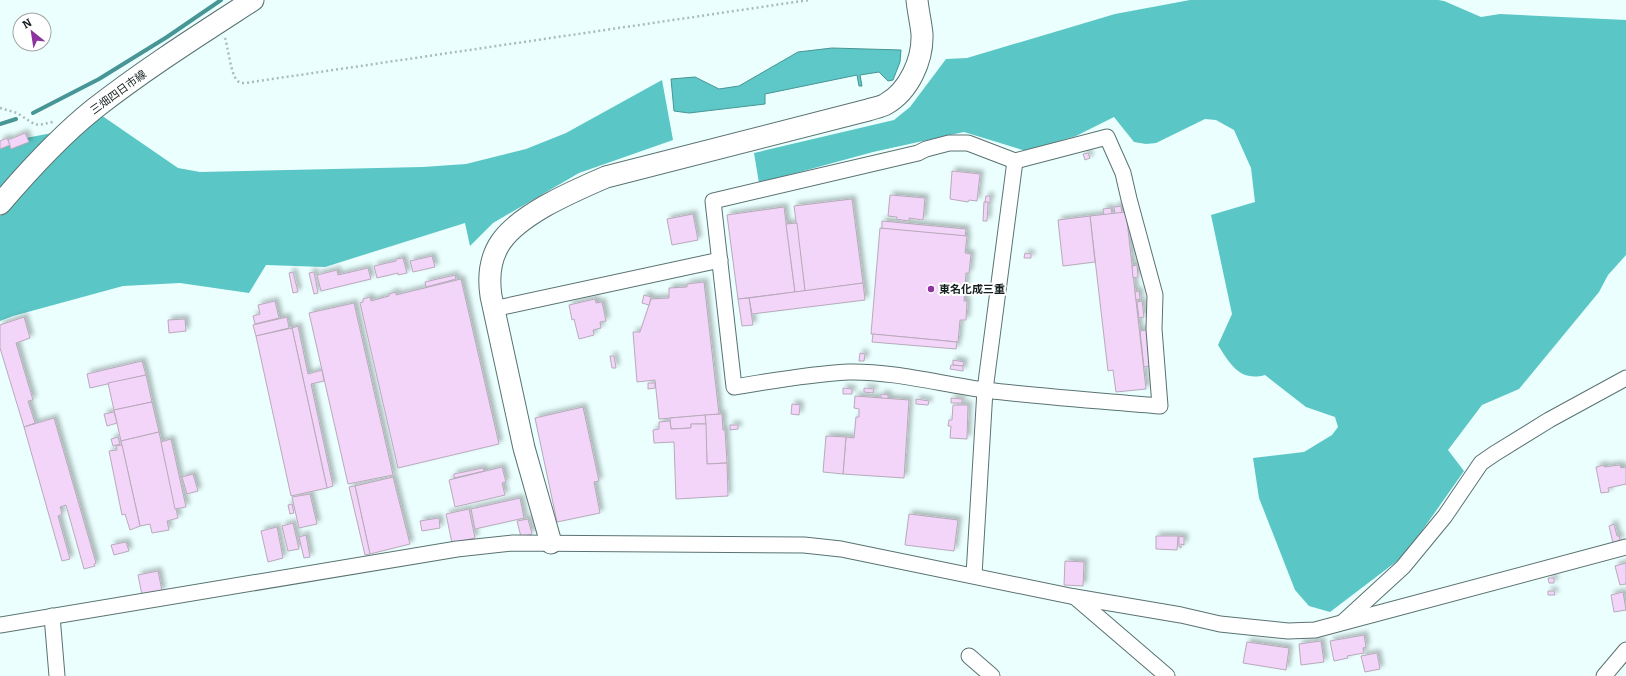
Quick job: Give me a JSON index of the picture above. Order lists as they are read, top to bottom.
{
  "streets": {
    "street": ["三畑四日市線"]
  },
  "places": ["東名化成三重"],
  "north": "top left"
}
